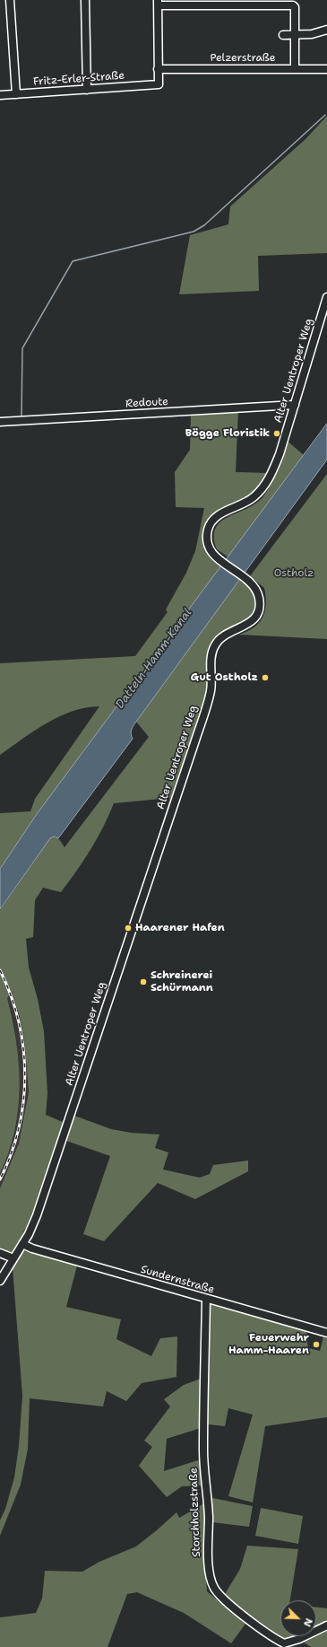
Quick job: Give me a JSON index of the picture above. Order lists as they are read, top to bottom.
{
  "streets": {
    "street": [
      "Pelzerstraße",
      "Fritz-Erler-Straße",
      "Alter Uentroper Weg",
      "Redoute",
      "Sundernstraße",
      "Storchholzstraße"
    ]
  },
  "crossings": [
    ["Pelzerstraße", "Fritz-Erler-Straße"],
    ["Alter Uentroper Weg", "Redoute"],
    ["Alter Uentroper Weg", "Sundernstraße"],
    ["Sundernstraße", "Storchholzstraße"]
  ],
  "water": ["Datteln-Hamm-Kanal"],
  "parks": ["Ostholz"],
  "places": [
    "Bögge Floristik",
    "Gut Ostholz",
    "Haarener Hafen",
    "Schreinerei Schürmann",
    "Feuerwehr Hamm-Haaren"
  ],
  "north": "bottom right"
}
